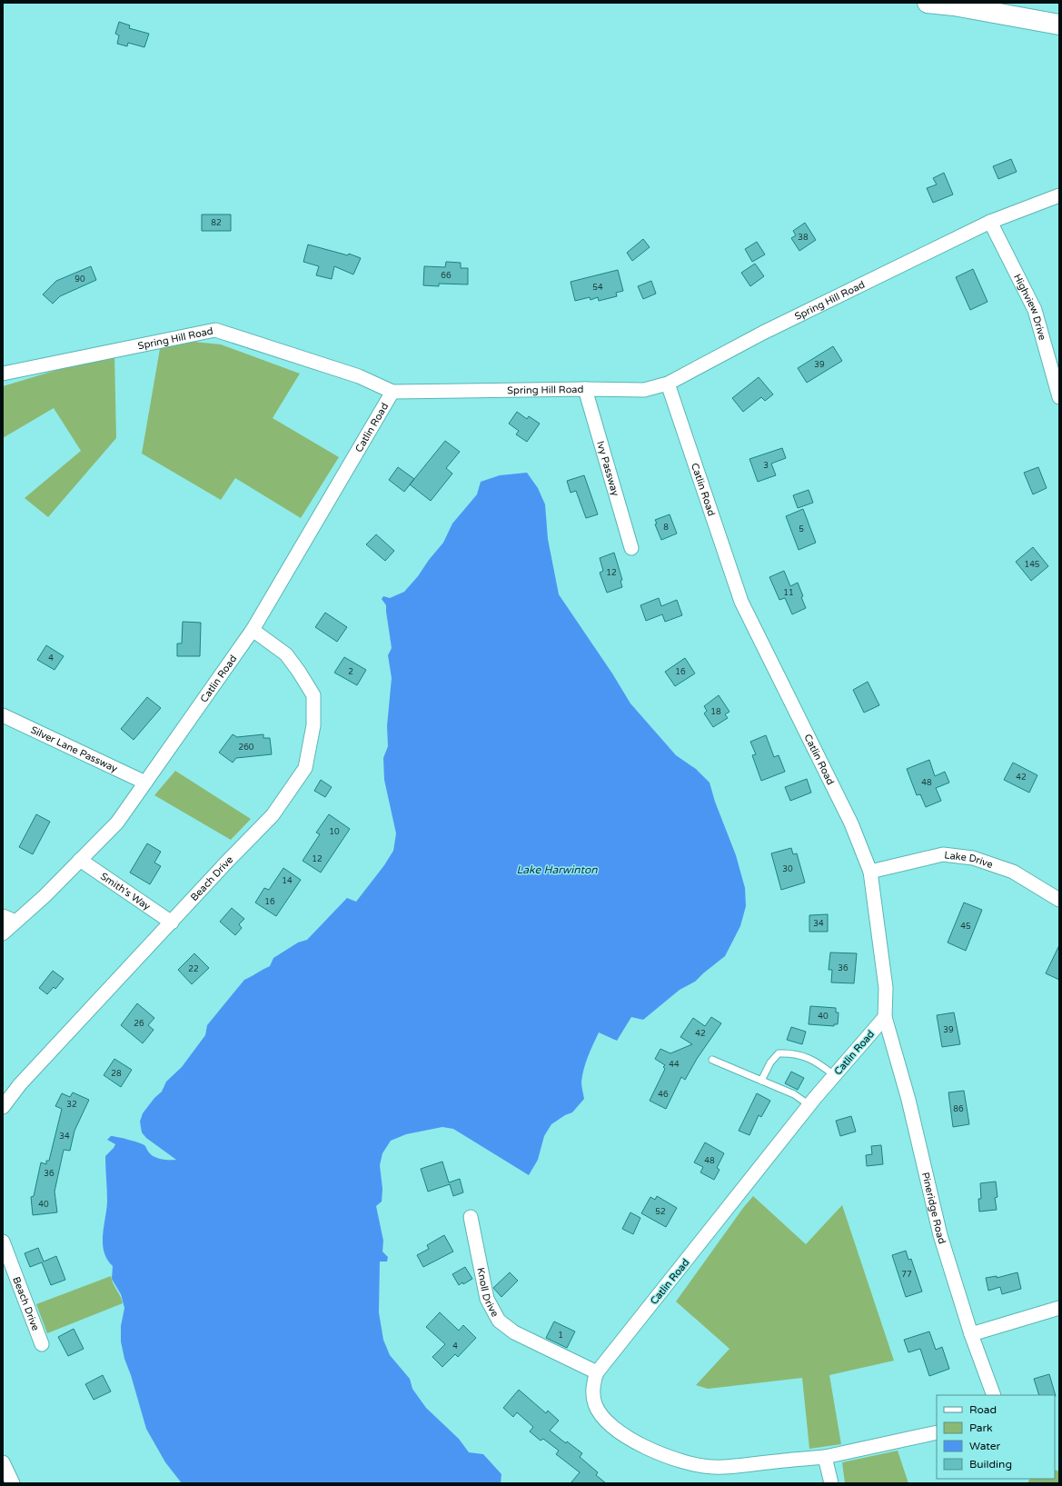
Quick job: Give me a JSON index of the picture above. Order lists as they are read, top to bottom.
{
  "streets": {
    "street": [
      "Spring Hill Road",
      "Highview Drive",
      "Catlin Road",
      "Ivy Passway",
      "Silver Lane Passway",
      "Lake Drive",
      "Beach Drive",
      "Smith's Way",
      "Pineridge Road",
      "Knoll Drive"
    ]
  },
  "crossings": [
    ["Spring Hill Road", "Highview Drive"],
    ["Spring Hill Road", "Catlin Road"],
    ["Spring Hill Road", "Ivy Passway"],
    ["Catlin Road", "Silver Lane Passway"],
    ["Catlin Road", "Lake Drive"],
    ["Catlin Road", "Beach Drive"],
    ["Catlin Road", "Smith's Way"],
    ["Catlin Road", "Pineridge Road"],
    ["Catlin Road", "Knoll Drive"],
    ["Beach Drive", "Smith's Way"]
  ],
  "water": ["Lake Harwinton"],
  "house_numbers": [
    "82",
    "38",
    "66",
    "90",
    "54",
    "39",
    "3",
    "8",
    "5",
    "145",
    "12",
    "11",
    "4",
    "2",
    "16",
    "18",
    "260",
    "42",
    "48",
    "10",
    "12",
    "30",
    "14",
    "16",
    "34",
    "45",
    "36",
    "22",
    "40",
    "26",
    "39",
    "42",
    "44",
    "28",
    "46",
    "32",
    "86",
    "34",
    "48",
    "36",
    "40",
    "52",
    "77",
    "1",
    "4"
  ],
  "legend": [
    "Road",
    "Park",
    "Water",
    "Building"
  ]
}
